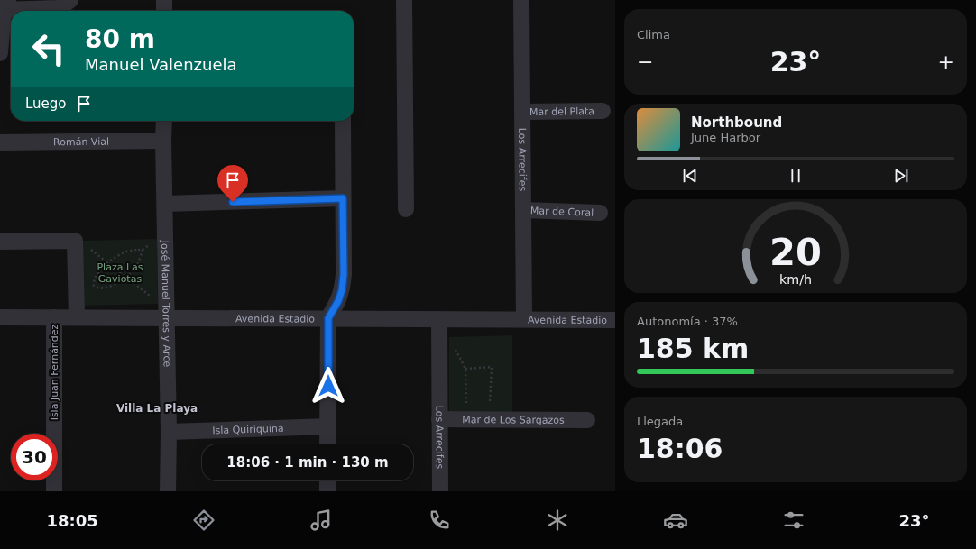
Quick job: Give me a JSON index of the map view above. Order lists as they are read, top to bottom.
{
  "streets": {
    "street": [
      "Mar del Plata",
      "Román Vial",
      "Los Arrecifes",
      "Mar de Coral",
      "José Manuel Torres y Arce",
      "Avenida Estadio",
      "Isla Juan Fernández",
      "Mar de Los Sargazos",
      "Isla Quiriquina"
    ]
  },
  "crossings": [
    ["Mar del Plata", "Los Arrecifes"],
    ["Román Vial", "José Manuel Torres y Arce"],
    ["Los Arrecifes", "Mar de Coral"],
    ["Los Arrecifes", "Avenida Estadio"],
    ["Los Arrecifes", "Mar de Los Sargazos"],
    ["José Manuel Torres y Arce", "Avenida Estadio"],
    ["José Manuel Torres y Arce", "Isla Quiriquina"],
    ["Avenida Estadio", "Isla Juan Fernández"]
  ],
  "districts": ["Villa La Playa"],
  "parks": ["Plaza Las Gaviotas"],
  "page": {
    "tile": [
      "Clima",
      ["Autonomía · 37%", "185 km"],
      ["Llegada", "18:06"]
    ],
    "turn": ["80 m", "Manuel Valenzuela"],
    "heat": ["−", "23°", "+"],
    "then": "Luego",
    "song": ["Northbound", "June Harbor"],
    "limit": "30",
    "trip": "18:06 · 1 min · 130 m",
    "tabs": ["18:05", "23°"],
    "gauge": ["20", "km/h"]
  }
}
